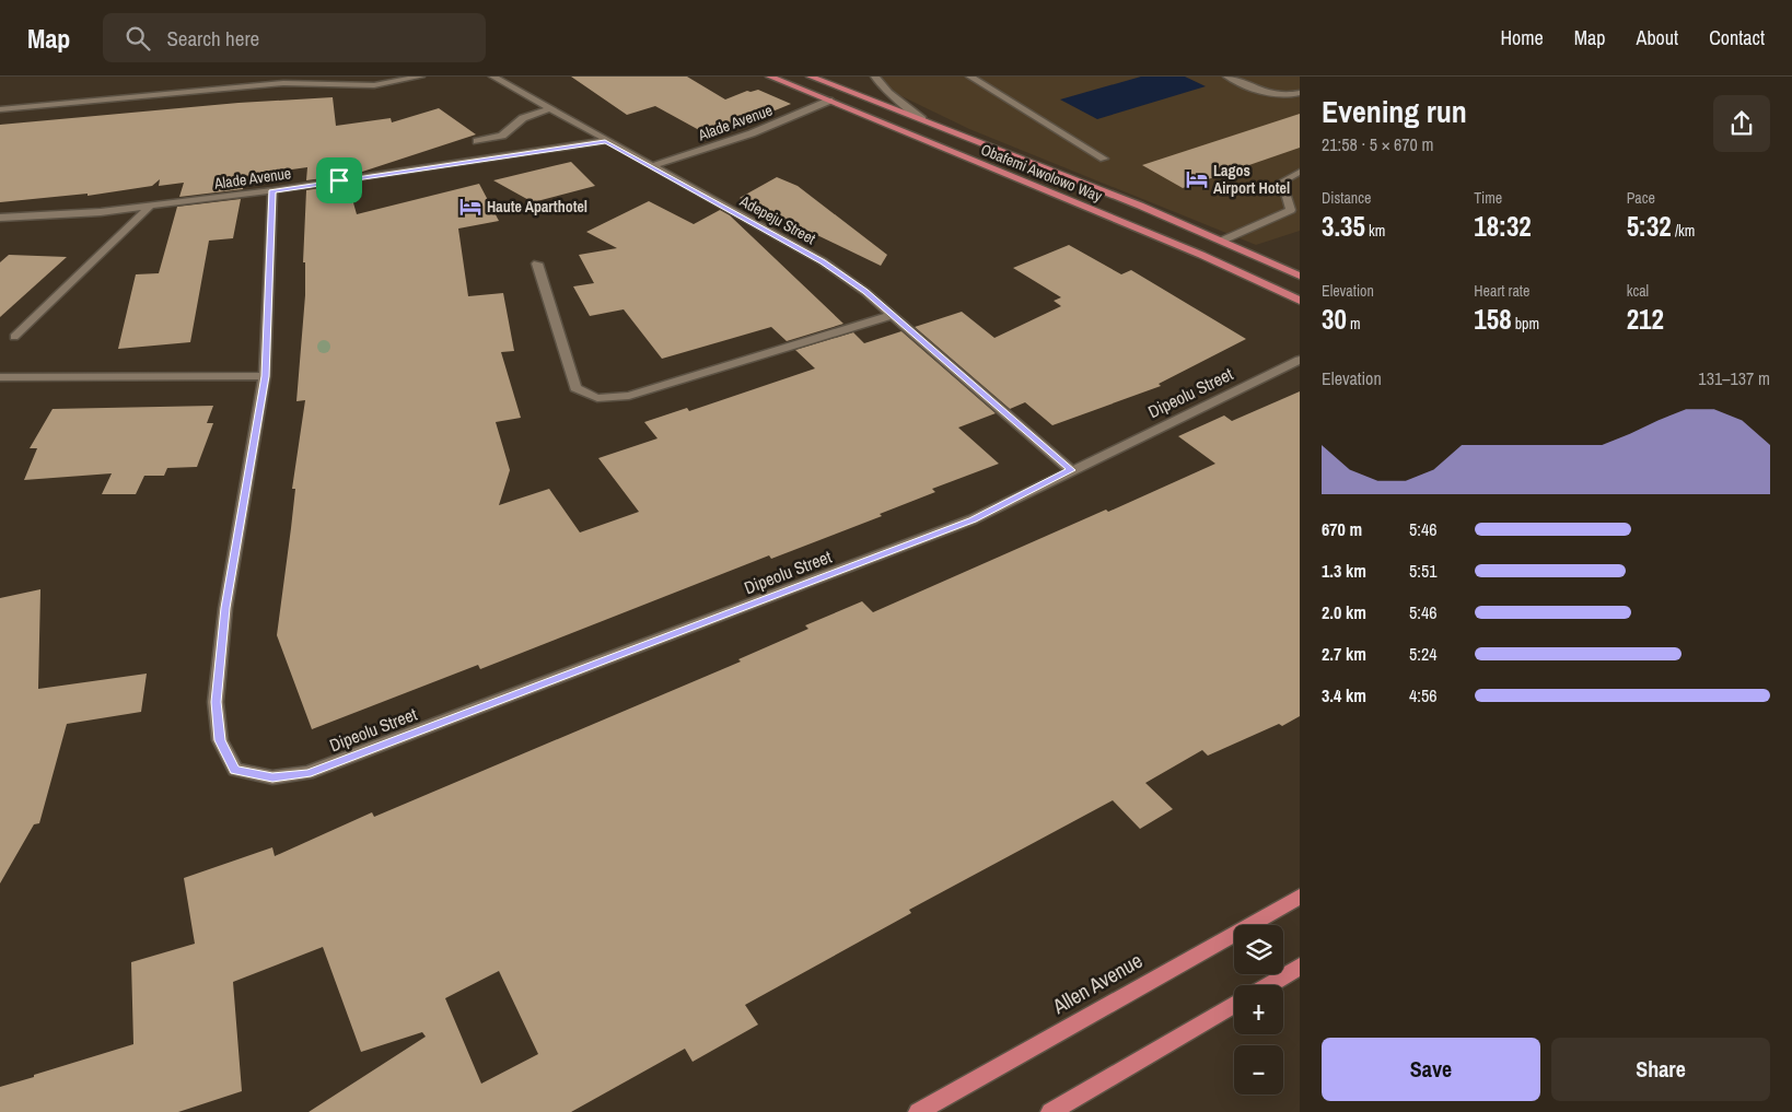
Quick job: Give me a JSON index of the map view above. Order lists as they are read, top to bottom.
{
  "streets": {
    "main road": ["Obafemi Awolowo Way", "Allen Avenue"],
    "street": ["Alade Avenue", "Adepeju Street", "Dipeolu Street"]
  },
  "crossings": [
    ["Alade Avenue", "Obafemi Awolowo Way"],
    ["Alade Avenue", "Adepeju Street"],
    ["Adepeju Street", "Dipeolu Street"]
  ],
  "places": {
    "hotel": ["Lagos Airport Hotel", "Haute Aparthotel"]
  },
  "page": {
    "header": "Map",
    "search": "Search here",
    "nav": [
      "Home",
      "Map",
      "About",
      "Contact"
    ],
    "heading": ["Evening run", "21:58 · 5 × 670 m"],
    "stats": [
      ["Distance", "3.35 km"],
      ["Time", "18:32"],
      ["Pace", "5:32 /km"],
      ["Elevation", "30 m"],
      ["Heart rate", "158 bpm"],
      ["kcal", "212"]
    ],
    "chart": ["Elevation", "131–137 m"],
    "list": [
      {
        "name": "670 m",
        "note": "5:46"
      },
      {
        "name": "1.3 km",
        "note": "5:51"
      },
      {
        "name": "2.0 km",
        "note": "5:46"
      },
      {
        "name": "2.7 km",
        "note": "5:24"
      },
      {
        "name": "3.4 km",
        "note": "4:56"
      }
    ],
    "map_buttons": ["+", "−"],
    "buttons": ["Save", "Share"]
  }
}
